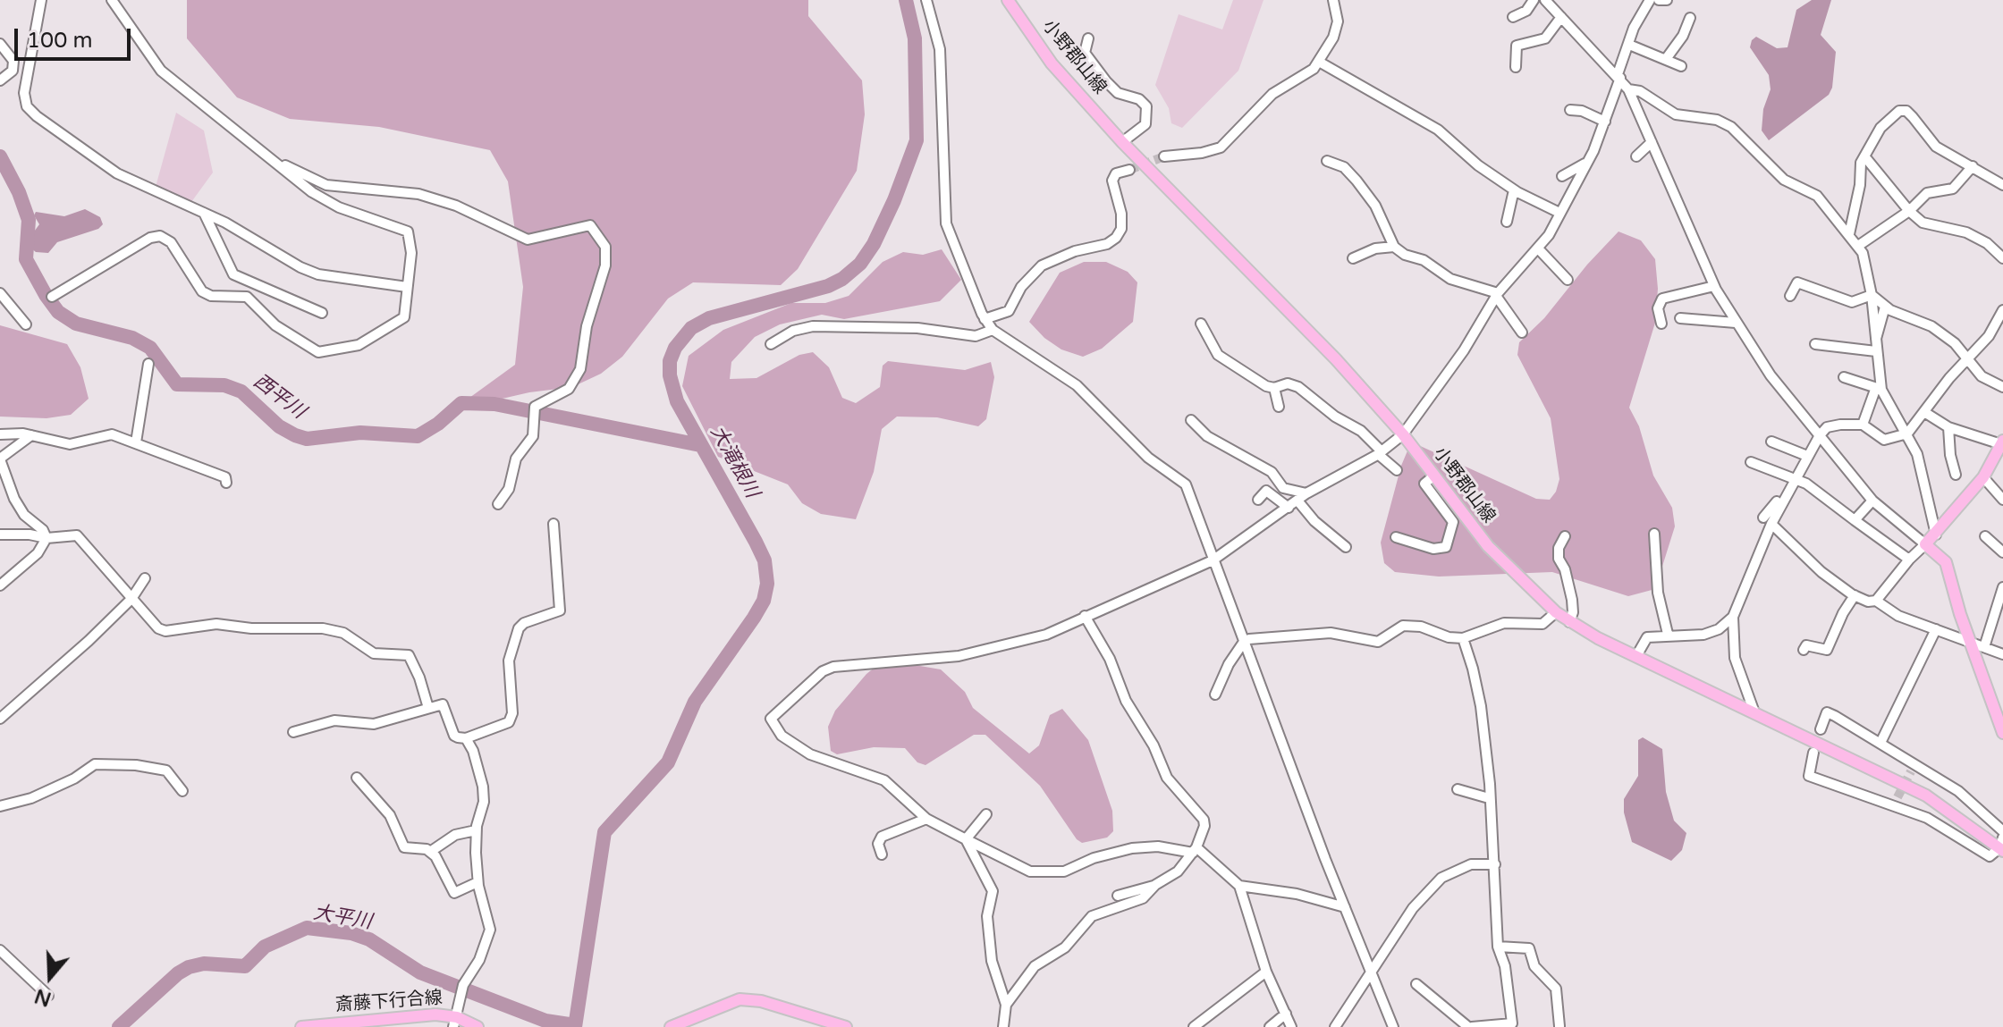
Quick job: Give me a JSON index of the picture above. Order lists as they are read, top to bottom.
{
  "streets": {
    "main road": ["小野郡山線", "斎藤下行合線"]
  },
  "water": ["西平川", "大滝根川", "大平川"],
  "scale_bar": "100 m",
  "north": "bottom"
}
